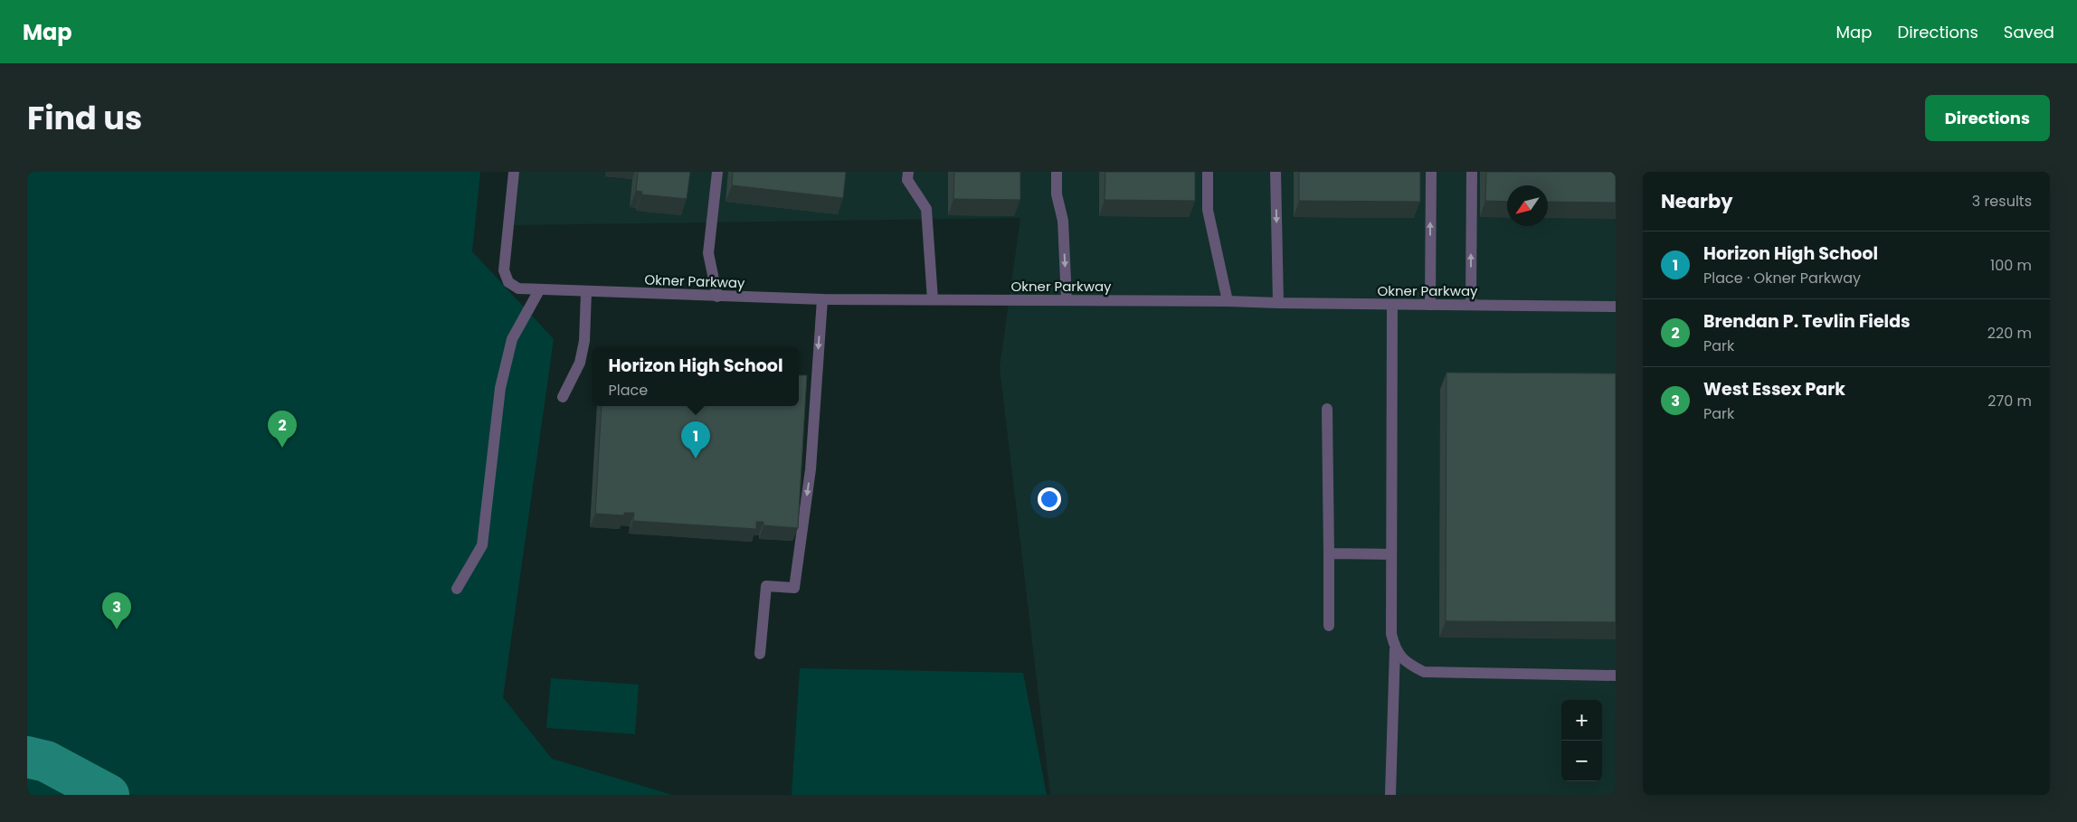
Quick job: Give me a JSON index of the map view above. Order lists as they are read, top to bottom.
{
  "streets": {
    "street": ["Okner Parkway"]
  },
  "north": "bottom left",
  "page": {
    "header": "Map",
    "nav": ["Map", "Directions", "Saved"],
    "title": "Find us",
    "buttons": "Directions",
    "heading": ["Nearby", "3 results"],
    "list": [
      {
        "mark": "1",
        "name": "Horizon High School",
        "note": "Place · Okner Parkway",
        "value": "100 m"
      },
      {
        "mark": "2",
        "name": "Brendan P. Tevlin Fields",
        "note": "Park",
        "value": "220 m"
      },
      {
        "mark": "3",
        "name": "West Essex Park",
        "note": "Park",
        "value": "270 m"
      }
    ],
    "popup": ["Horizon High School", "Place"],
    "pins": ["2", "1", "3"],
    "map_buttons": ["+", "−"]
  }
}
